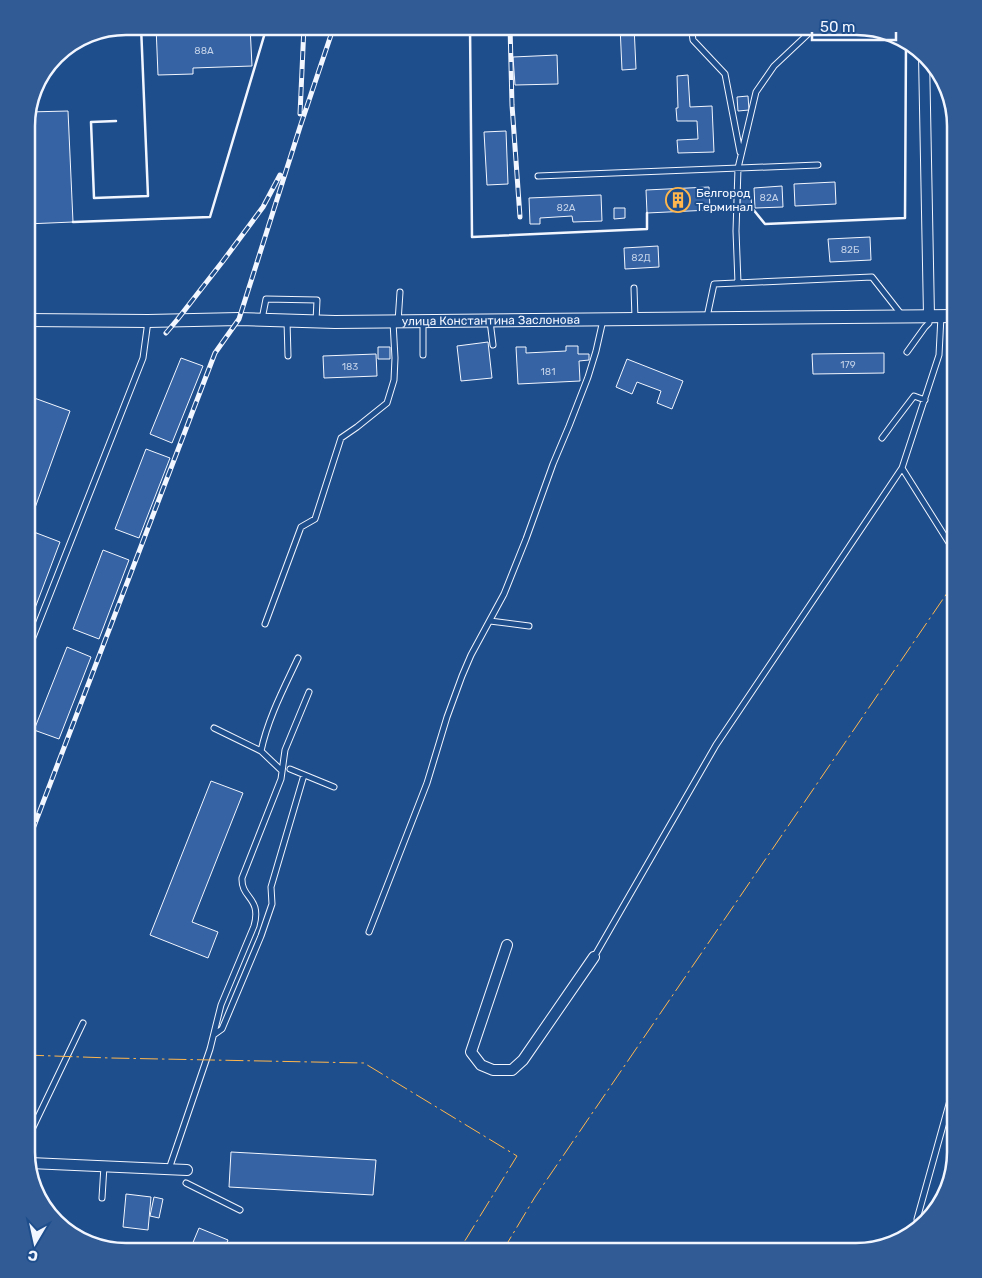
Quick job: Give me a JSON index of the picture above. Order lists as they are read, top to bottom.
{
  "streets": {
    "street": ["улица Константина Заслонова"]
  },
  "places": {
    "building": ["Белгород Терминал"]
  },
  "house_numbers": [
    "88А",
    "82А",
    "82А",
    "82Б",
    "82Д",
    "179",
    "183",
    "181"
  ],
  "scale_bar": "50 m",
  "north": "bottom"
}
